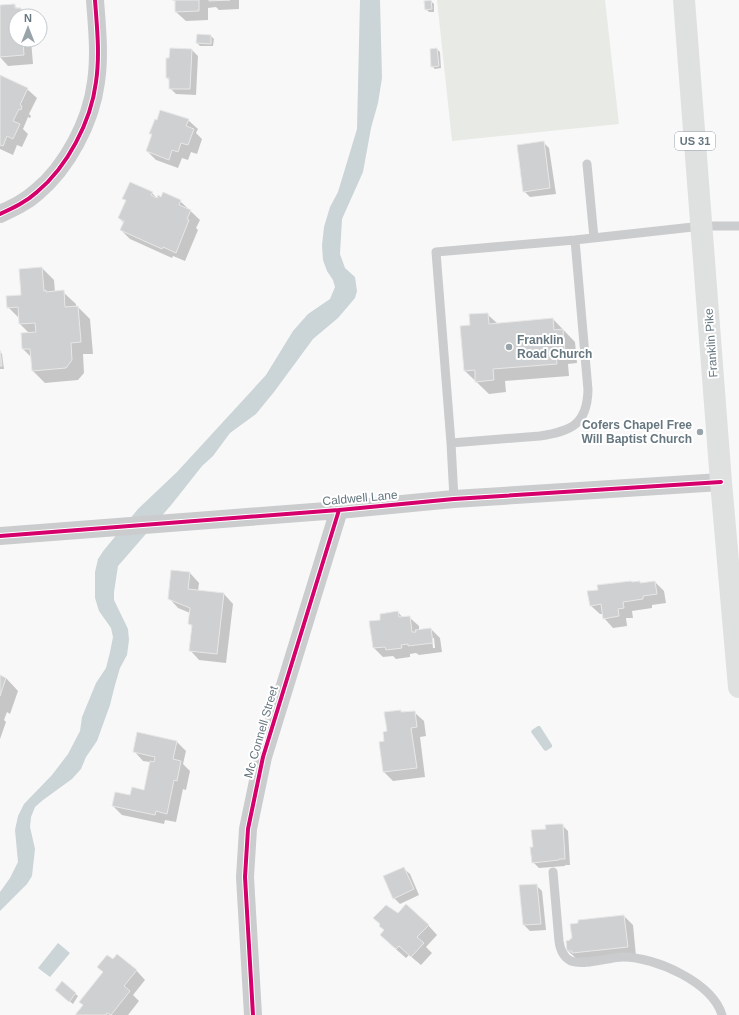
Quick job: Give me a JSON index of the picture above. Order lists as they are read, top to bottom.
{
  "streets": {
    "main road": ["US 31", "Franklin Pike"],
    "street": ["Caldwell Lane", "Mc Connell Street"]
  },
  "crossings": [
    ["Franklin Pike", "Caldwell Lane"],
    ["Caldwell Lane", "Mc Connell Street"]
  ],
  "places": ["Franklin Road Church", "Cofers Chapel Free Will Baptist Church"],
  "north": "top"
}
